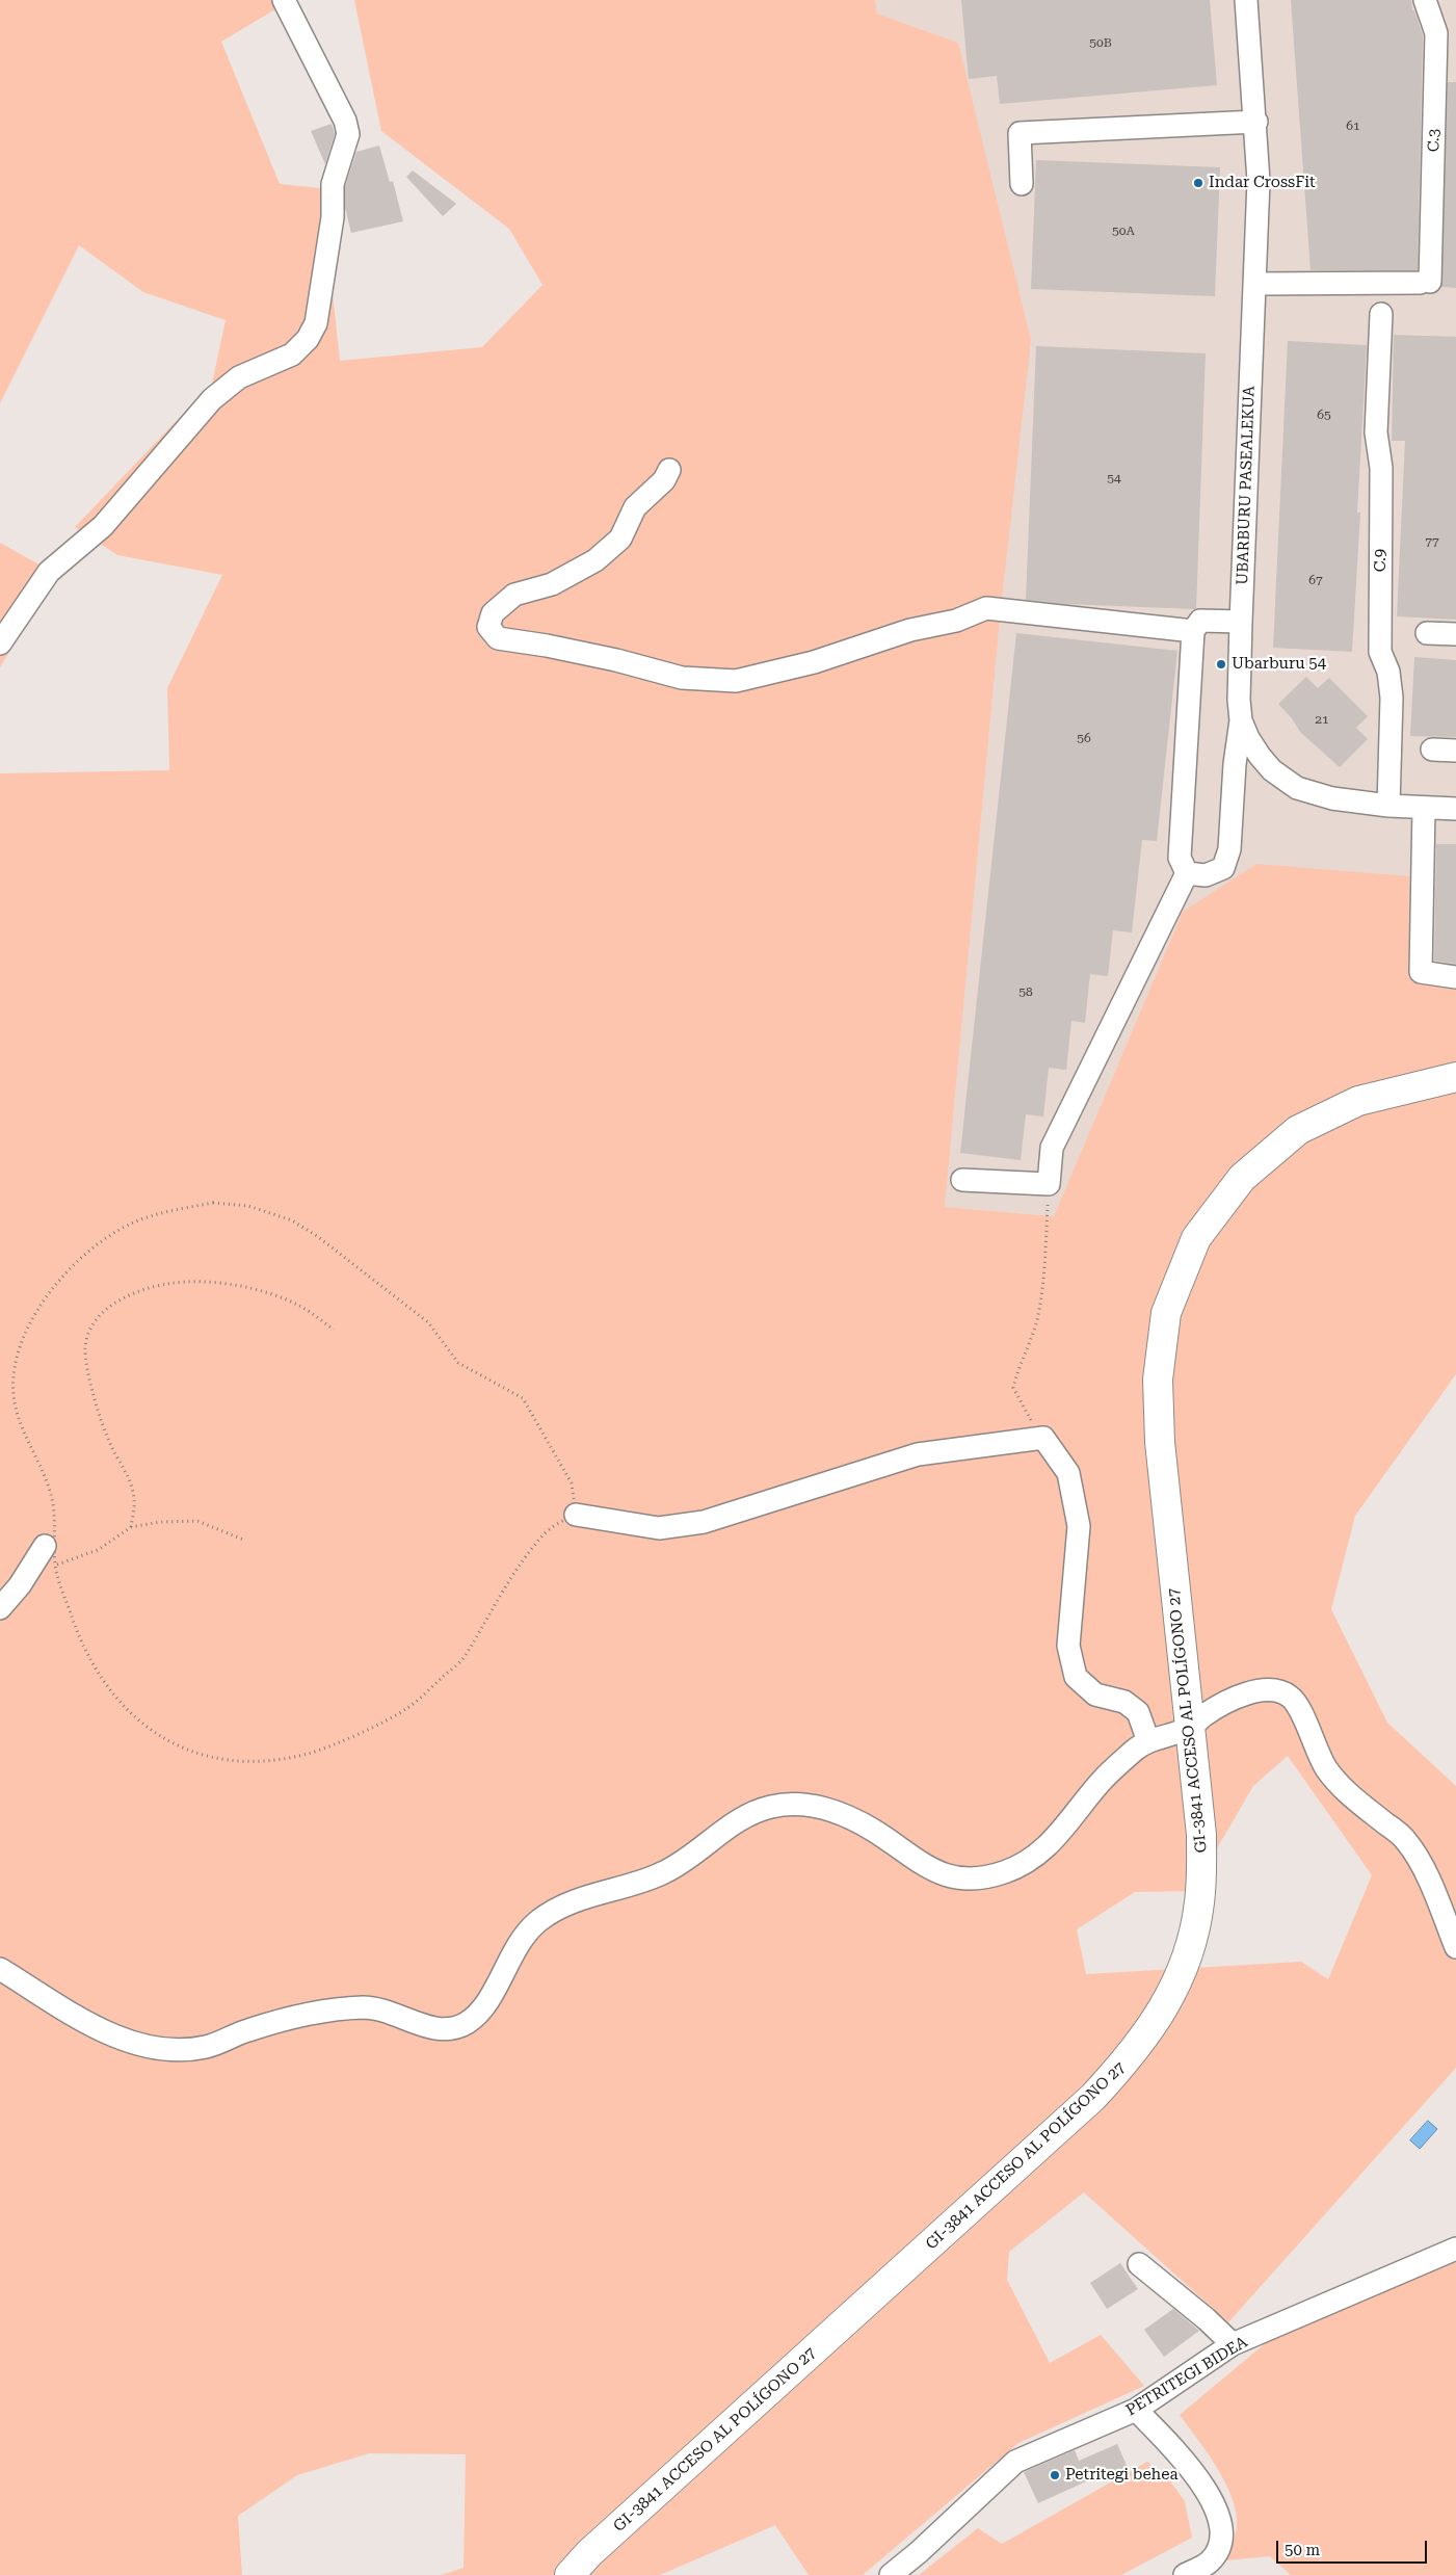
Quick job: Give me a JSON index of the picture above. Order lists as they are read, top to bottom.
{
  "streets": {
    "main road": ["GI-3841 ACCESO AL POLÍGONO 27"],
    "street": [
      "C.3",
      "UBARBURU PASEALEKUA",
      "C.9",
      "PETRITEGI BIDEA"
    ]
  },
  "crossings": [
    ["C.3", "UBARBURU PASEALEKUA"],
    ["UBARBURU PASEALEKUA", "C.9"]
  ],
  "places": ["Indar CrossFit", "Ubarburu 54", "Petritegi behea"],
  "house_numbers": [
    "50B",
    "61",
    "50A",
    "65",
    "54",
    "77",
    "67",
    "21",
    "56",
    "58"
  ],
  "scale_bar": "50 m"
}
